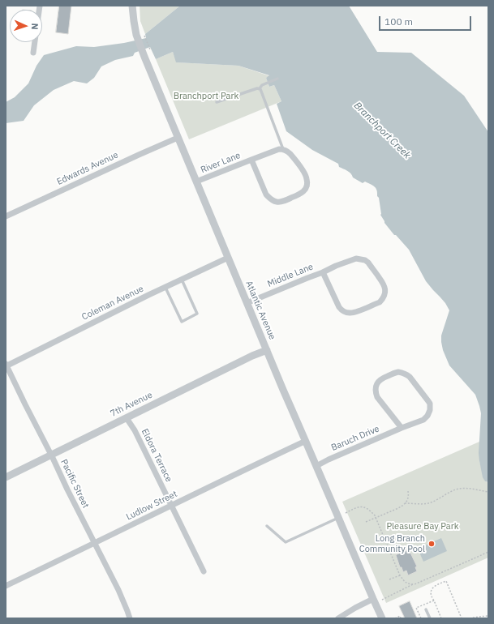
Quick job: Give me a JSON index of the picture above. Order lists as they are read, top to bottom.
{
  "streets": {
    "street": [
      "River Lane",
      "Edwards Avenue",
      "Middle Lane",
      "Coleman Avenue",
      "Atlantic Avenue",
      "7th Avenue",
      "Baruch Drive",
      "Eldora Terrace",
      "Pacific Street",
      "Ludlow Street"
    ]
  },
  "crossings": [
    ["River Lane", "Atlantic Avenue"],
    ["Edwards Avenue", "Atlantic Avenue"],
    ["Middle Lane", "Atlantic Avenue"],
    ["Coleman Avenue", "Atlantic Avenue"],
    ["Coleman Avenue", "Pacific Street"],
    ["Atlantic Avenue", "7th Avenue"],
    ["Atlantic Avenue", "Baruch Drive"],
    ["Atlantic Avenue", "Ludlow Street"],
    ["7th Avenue", "Eldora Terrace"],
    ["7th Avenue", "Pacific Street"],
    ["Eldora Terrace", "Ludlow Street"],
    ["Pacific Street", "Ludlow Street"]
  ],
  "water": ["Branchport Creek"],
  "parks": ["Branchport Park", "Pleasure Bay Park"],
  "places": ["Long Branch Community Pool"],
  "scale_bar": "100 m",
  "north": "right"
}
